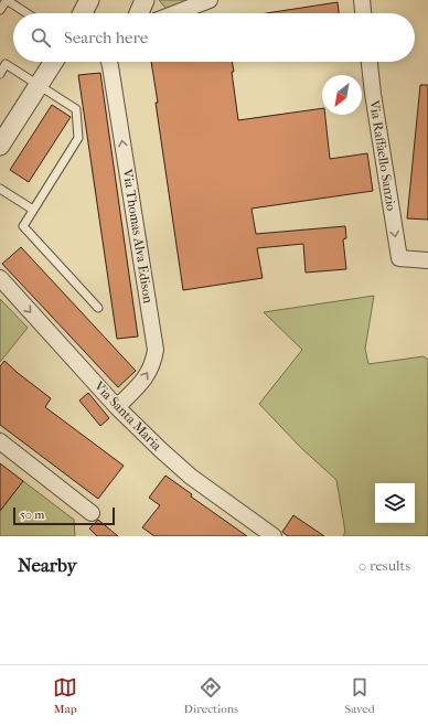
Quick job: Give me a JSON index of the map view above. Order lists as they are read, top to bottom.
{
  "streets": {
    "street": ["Via Raffaello Sanzio", "Via Thomas Alva Edison", "Via Santa Maria"]
  },
  "crossings": [
    ["Via Thomas Alva Edison", "Via Santa Maria"]
  ],
  "one_way": ["Via Raffaello Sanzio", "Via Thomas Alva Edison"],
  "scale_bar": "50 m",
  "north": "bottom left",
  "page": {
    "search": "Search here",
    "scale": "50 m",
    "heading": ["Nearby", "0 results"],
    "nav": ["Map", "Directions", "Saved"]
  }
}
